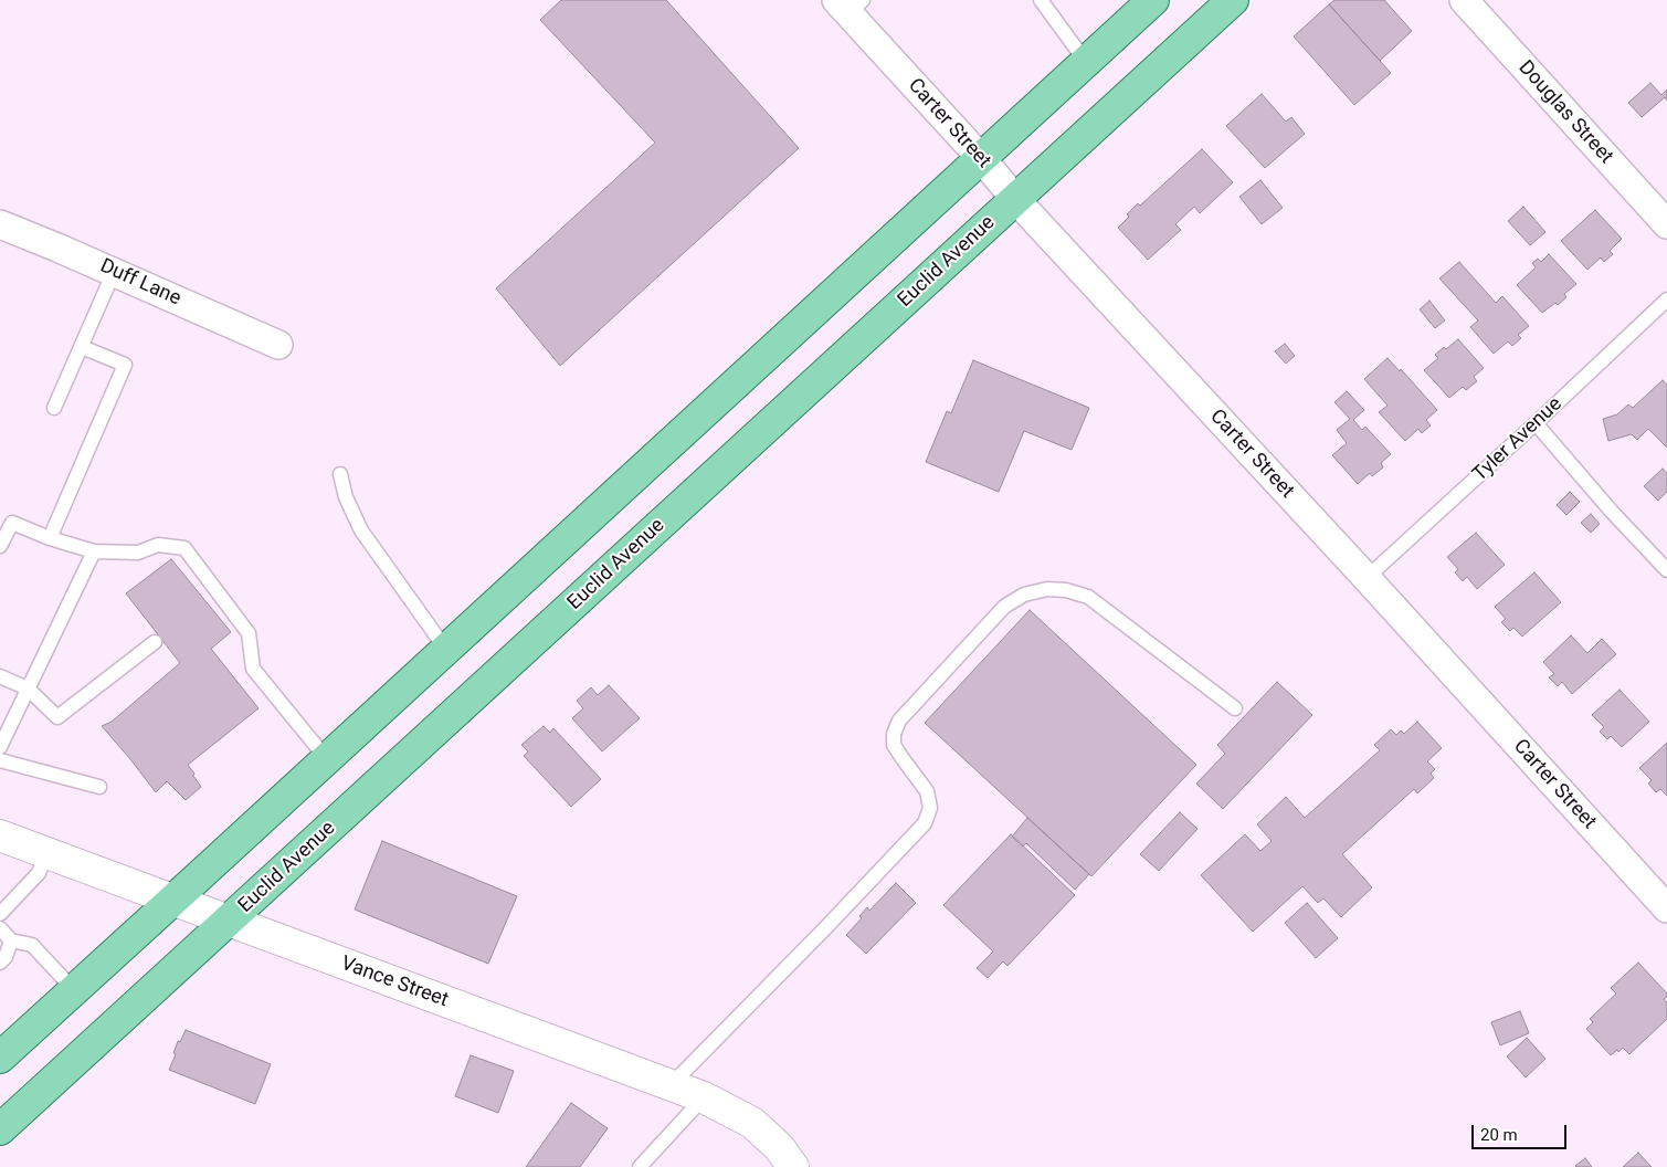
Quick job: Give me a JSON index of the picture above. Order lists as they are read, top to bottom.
{
  "streets": {
    "main road": ["Euclid Avenue"],
    "street": [
      "Douglas Street",
      "Carter Street",
      "Duff Lane",
      "Vance Street"
    ],
    "lane": ["Tyler Avenue"]
  },
  "crossings": [
    ["Carter Street", "Euclid Avenue"],
    ["Carter Street", "Tyler Avenue"],
    ["Euclid Avenue", "Vance Street"]
  ],
  "scale_bar": "20 m"
}
